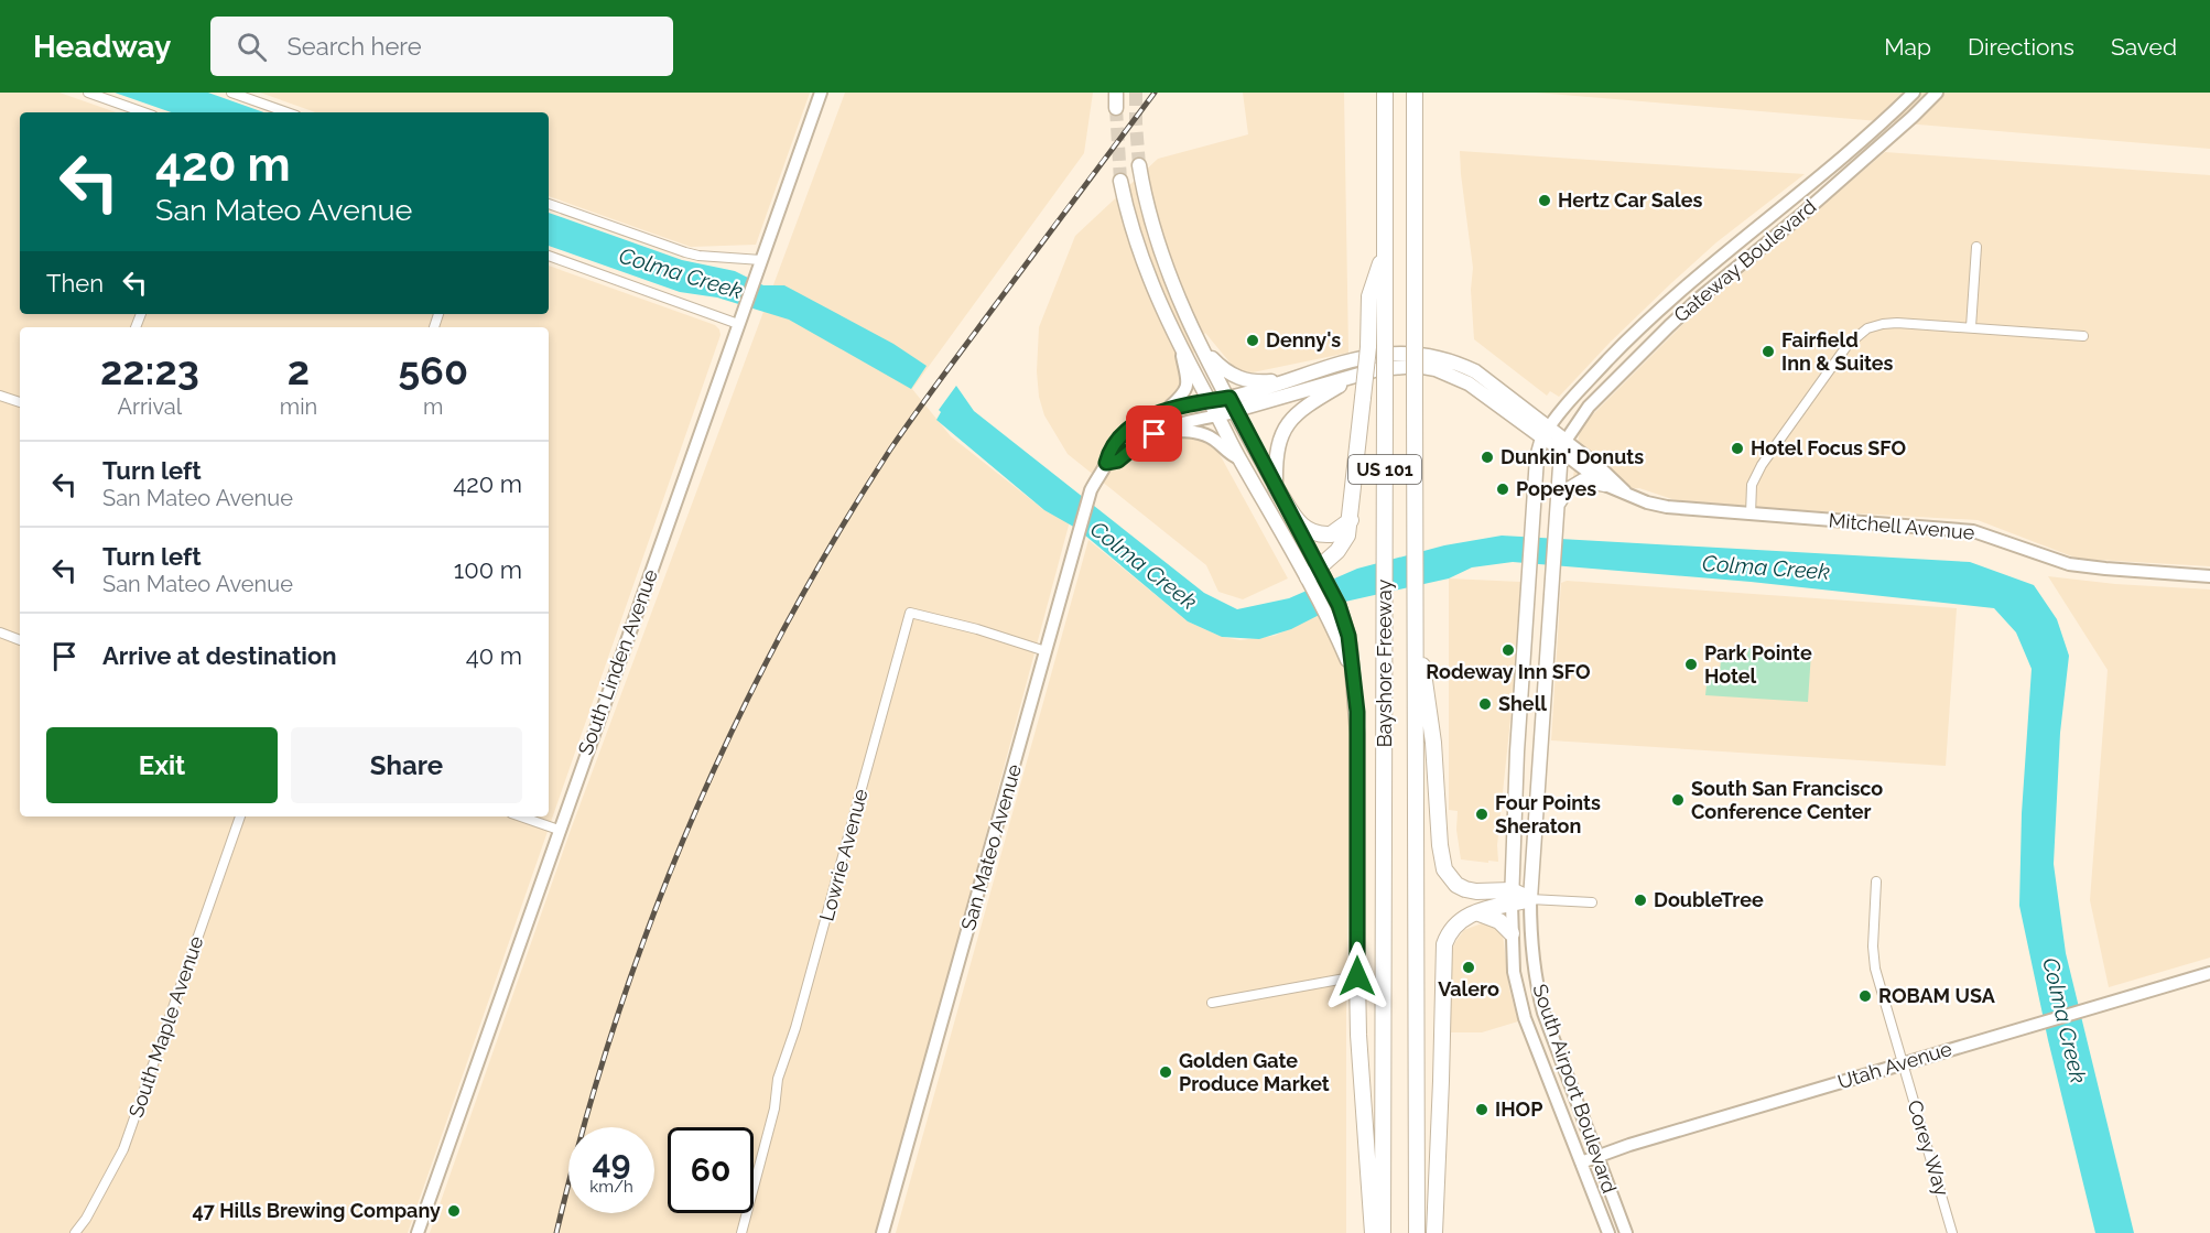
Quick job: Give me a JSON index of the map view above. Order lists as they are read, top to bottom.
{
  "streets": {
    "highway": ["US 101", "Bayshore Freeway"],
    "main road": ["South Airport Boulevard"],
    "street": [
      "Gateway Boulevard",
      "Mitchell Avenue",
      "South Linden Avenue",
      "San Mateo Avenue",
      "Lowrie Avenue",
      "South Maple Avenue",
      "Utah Avenue",
      "Corey Way"
    ]
  },
  "crossings": [
    ["Gateway Boulevard", "Mitchell Avenue"],
    ["Gateway Boulevard", "South Airport Boulevard"],
    ["Mitchell Avenue", "South Airport Boulevard"],
    ["San Mateo Avenue", "Lowrie Avenue"],
    ["Utah Avenue", "South Airport Boulevard"],
    ["Utah Avenue", "Corey Way"]
  ],
  "water": ["Colma Creek"],
  "places": [
    "Hertz Car Sales",
    "Denny's",
    "Fairfield Inn & Suites",
    "Hotel Focus SFO",
    "Dunkin' Donuts",
    "Popeyes",
    "Rodeway Inn SFO",
    "Park Pointe Hotel",
    "Shell",
    "South San Francisco Conference Center",
    "Four Points Sheraton",
    "DoubleTree",
    "Valero",
    "ROBAM USA",
    "Golden Gate Produce Market",
    "IHOP",
    "47 Hills Brewing Company"
  ],
  "page": {
    "header": "Headway",
    "search": "Search here",
    "nav": ["Map", "Directions", "Saved"],
    "turn": ["420 m", "San Mateo Avenue"],
    "then": "Then",
    "eta": [
      "22:23",
      "Arrival",
      "2",
      "min",
      "560",
      "m"
    ],
    "list": [
      {
        "name": "Turn left",
        "note": "San Mateo Avenue",
        "value": "420 m"
      },
      {
        "name": "Turn left",
        "note": "San Mateo Avenue",
        "value": "100 m"
      },
      {
        "name": "Arrive at destination",
        "value": "40 m"
      }
    ],
    "buttons": ["Exit", "Share"],
    "speed": "49 km/h",
    "limit": "60"
  }
}
